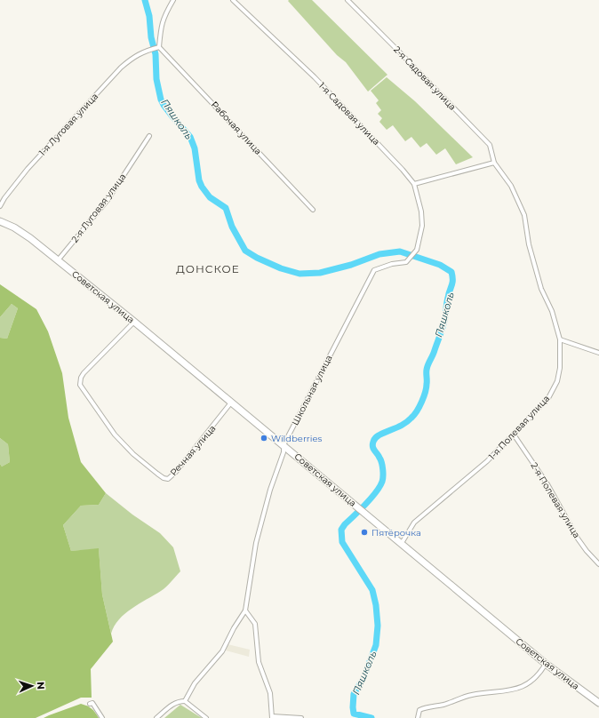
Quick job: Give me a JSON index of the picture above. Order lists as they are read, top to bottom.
{
  "streets": {
    "main road": ["Советская улица"],
    "street": [
      "2-я Садовая улица",
      "1-я Садовая улица",
      "1-я Луговая улица",
      "Рабочая улица",
      "2-я Луговая улица",
      "Школьная улица",
      "1-я Полевая улица",
      "Речная улица",
      "2-я Полевая улица"
    ]
  },
  "crossings": [
    ["2-я Садовая улица", "1-я Полевая улица"],
    ["1-я Садовая улица", "Школьная улица"],
    ["1-я Луговая улица", "Рабочая улица"],
    ["2-я Луговая улица", "Советская улица"],
    ["Советская улица", "Школьная улица"],
    ["Советская улица", "1-я Полевая улица"],
    ["Советская улица", "Речная улица"],
    ["1-я Полевая улица", "2-я Полевая улица"]
  ],
  "districts": ["ДОНСКОЕ"],
  "water": ["Пяшколь"],
  "places": ["Wildberries", "Пятёрочка"],
  "north": "right"
}
